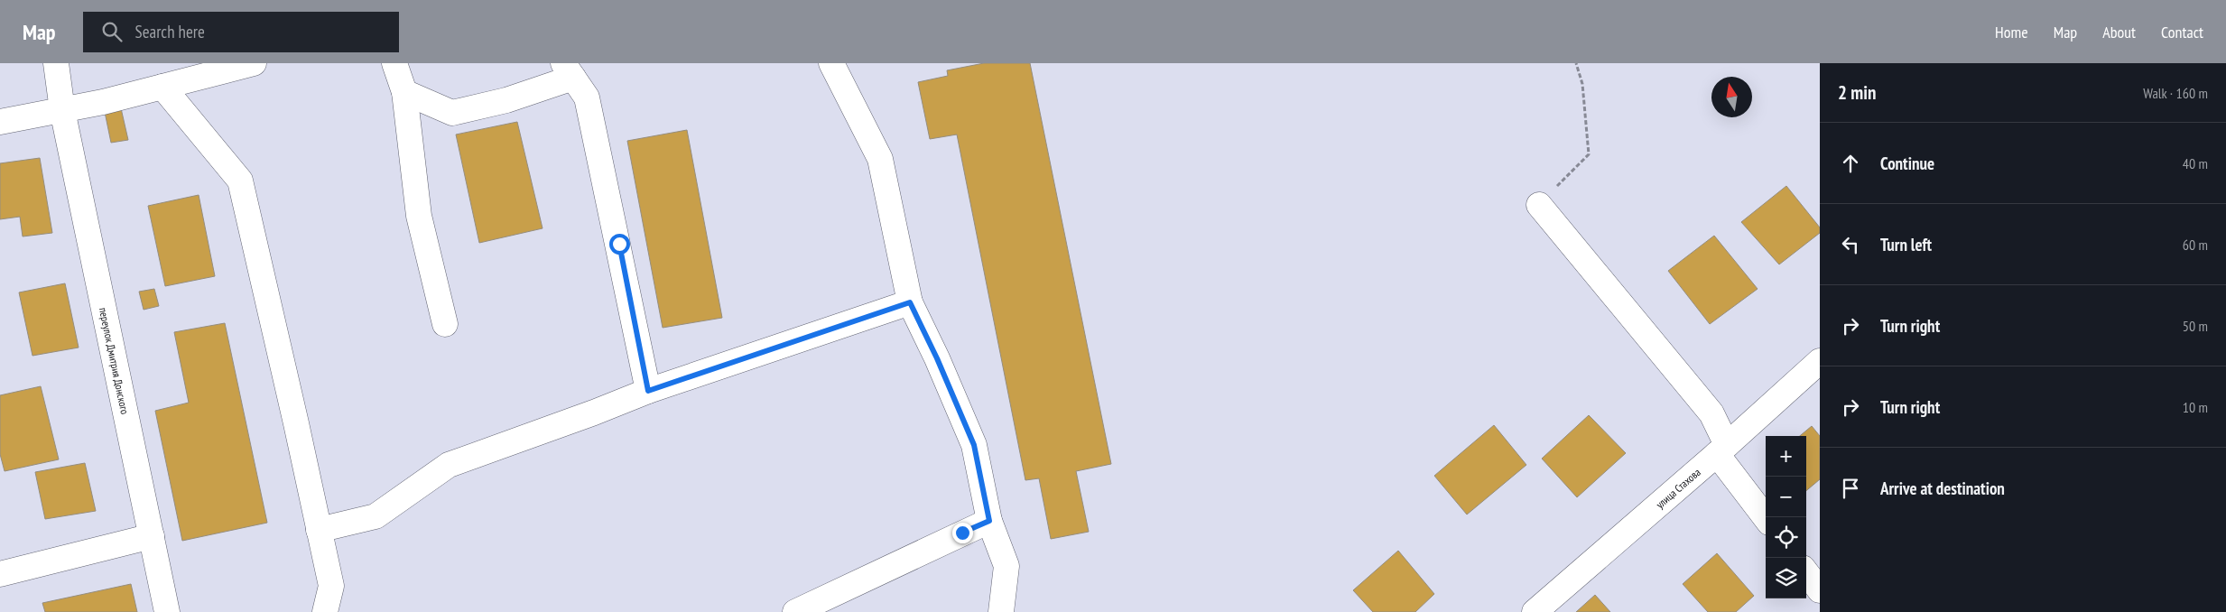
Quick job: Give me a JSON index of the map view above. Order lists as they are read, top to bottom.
{
  "streets": {
    "street": ["переулок Дмитрия Донского", "улица Стахова"]
  },
  "north": "top",
  "page": {
    "header": "Map",
    "search": "Search here",
    "nav": [
      "Home",
      "Map",
      "About",
      "Contact"
    ],
    "heading": ["2 min", "Walk · 160 m"],
    "list": [
      ["Continue", "40 m"],
      ["Turn left", "60 m"],
      ["Turn right", "50 m"],
      ["Turn right", "10 m"],
      "Arrive at destination"
    ],
    "map_buttons": ["+", "−"]
  }
}
